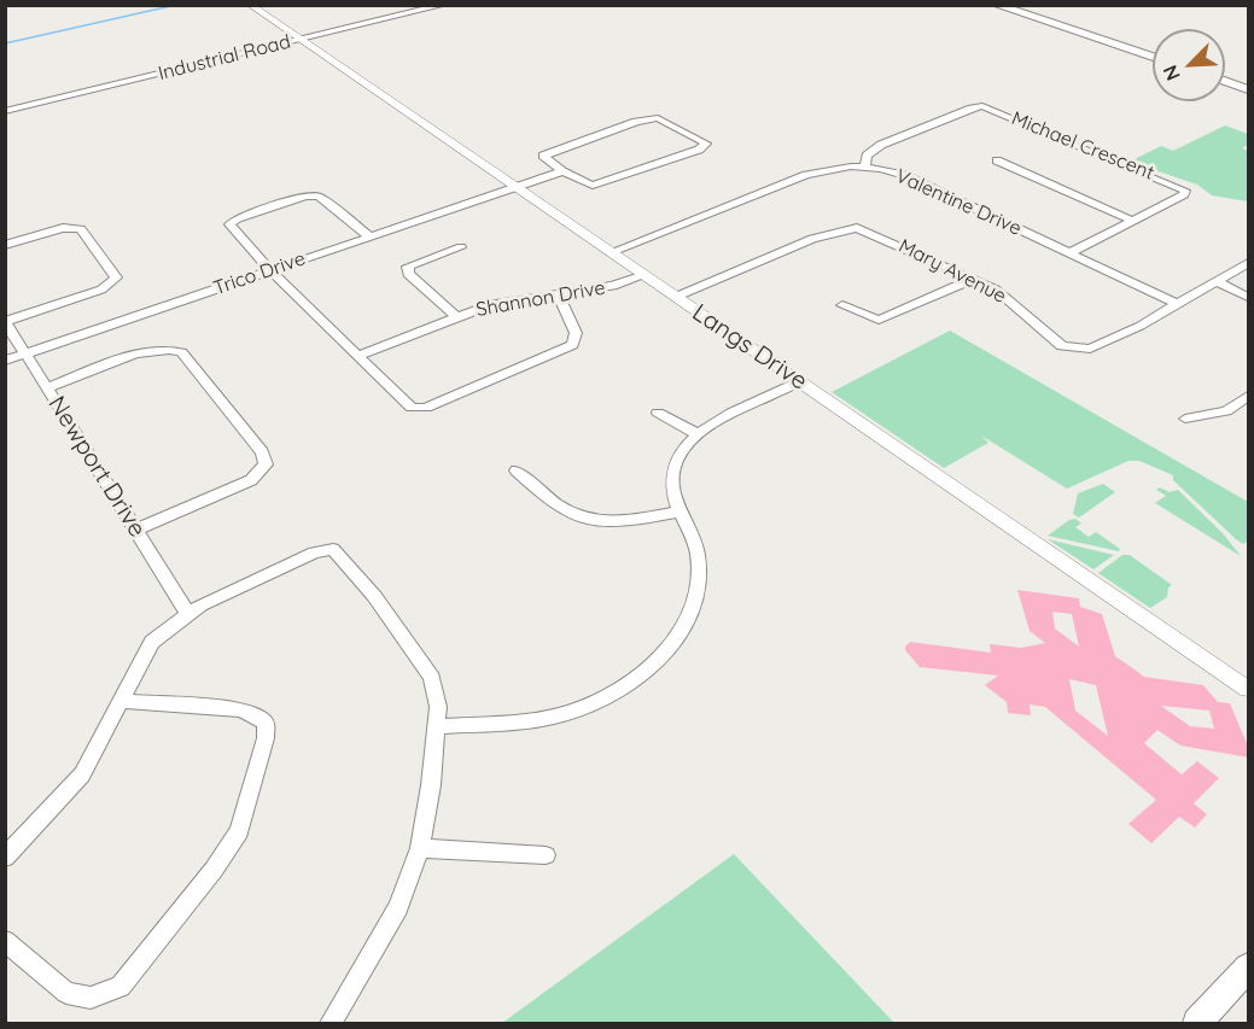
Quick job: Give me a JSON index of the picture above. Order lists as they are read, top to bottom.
{
  "streets": {
    "street": [
      "Industrial Road",
      "Michael Crescent",
      "Valentine Drive",
      "Mary Avenue",
      "Trico Drive",
      "Shannon Drive",
      "Langs Drive",
      "Newport Drive"
    ]
  },
  "crossings": [
    ["Industrial Road", "Langs Drive"],
    ["Michael Crescent", "Valentine Drive"],
    ["Valentine Drive", "Mary Avenue"],
    ["Valentine Drive", "Langs Drive"],
    ["Mary Avenue", "Langs Drive"],
    ["Trico Drive", "Langs Drive"],
    ["Trico Drive", "Newport Drive"],
    ["Shannon Drive", "Langs Drive"]
  ],
  "north": "bottom left"
}
